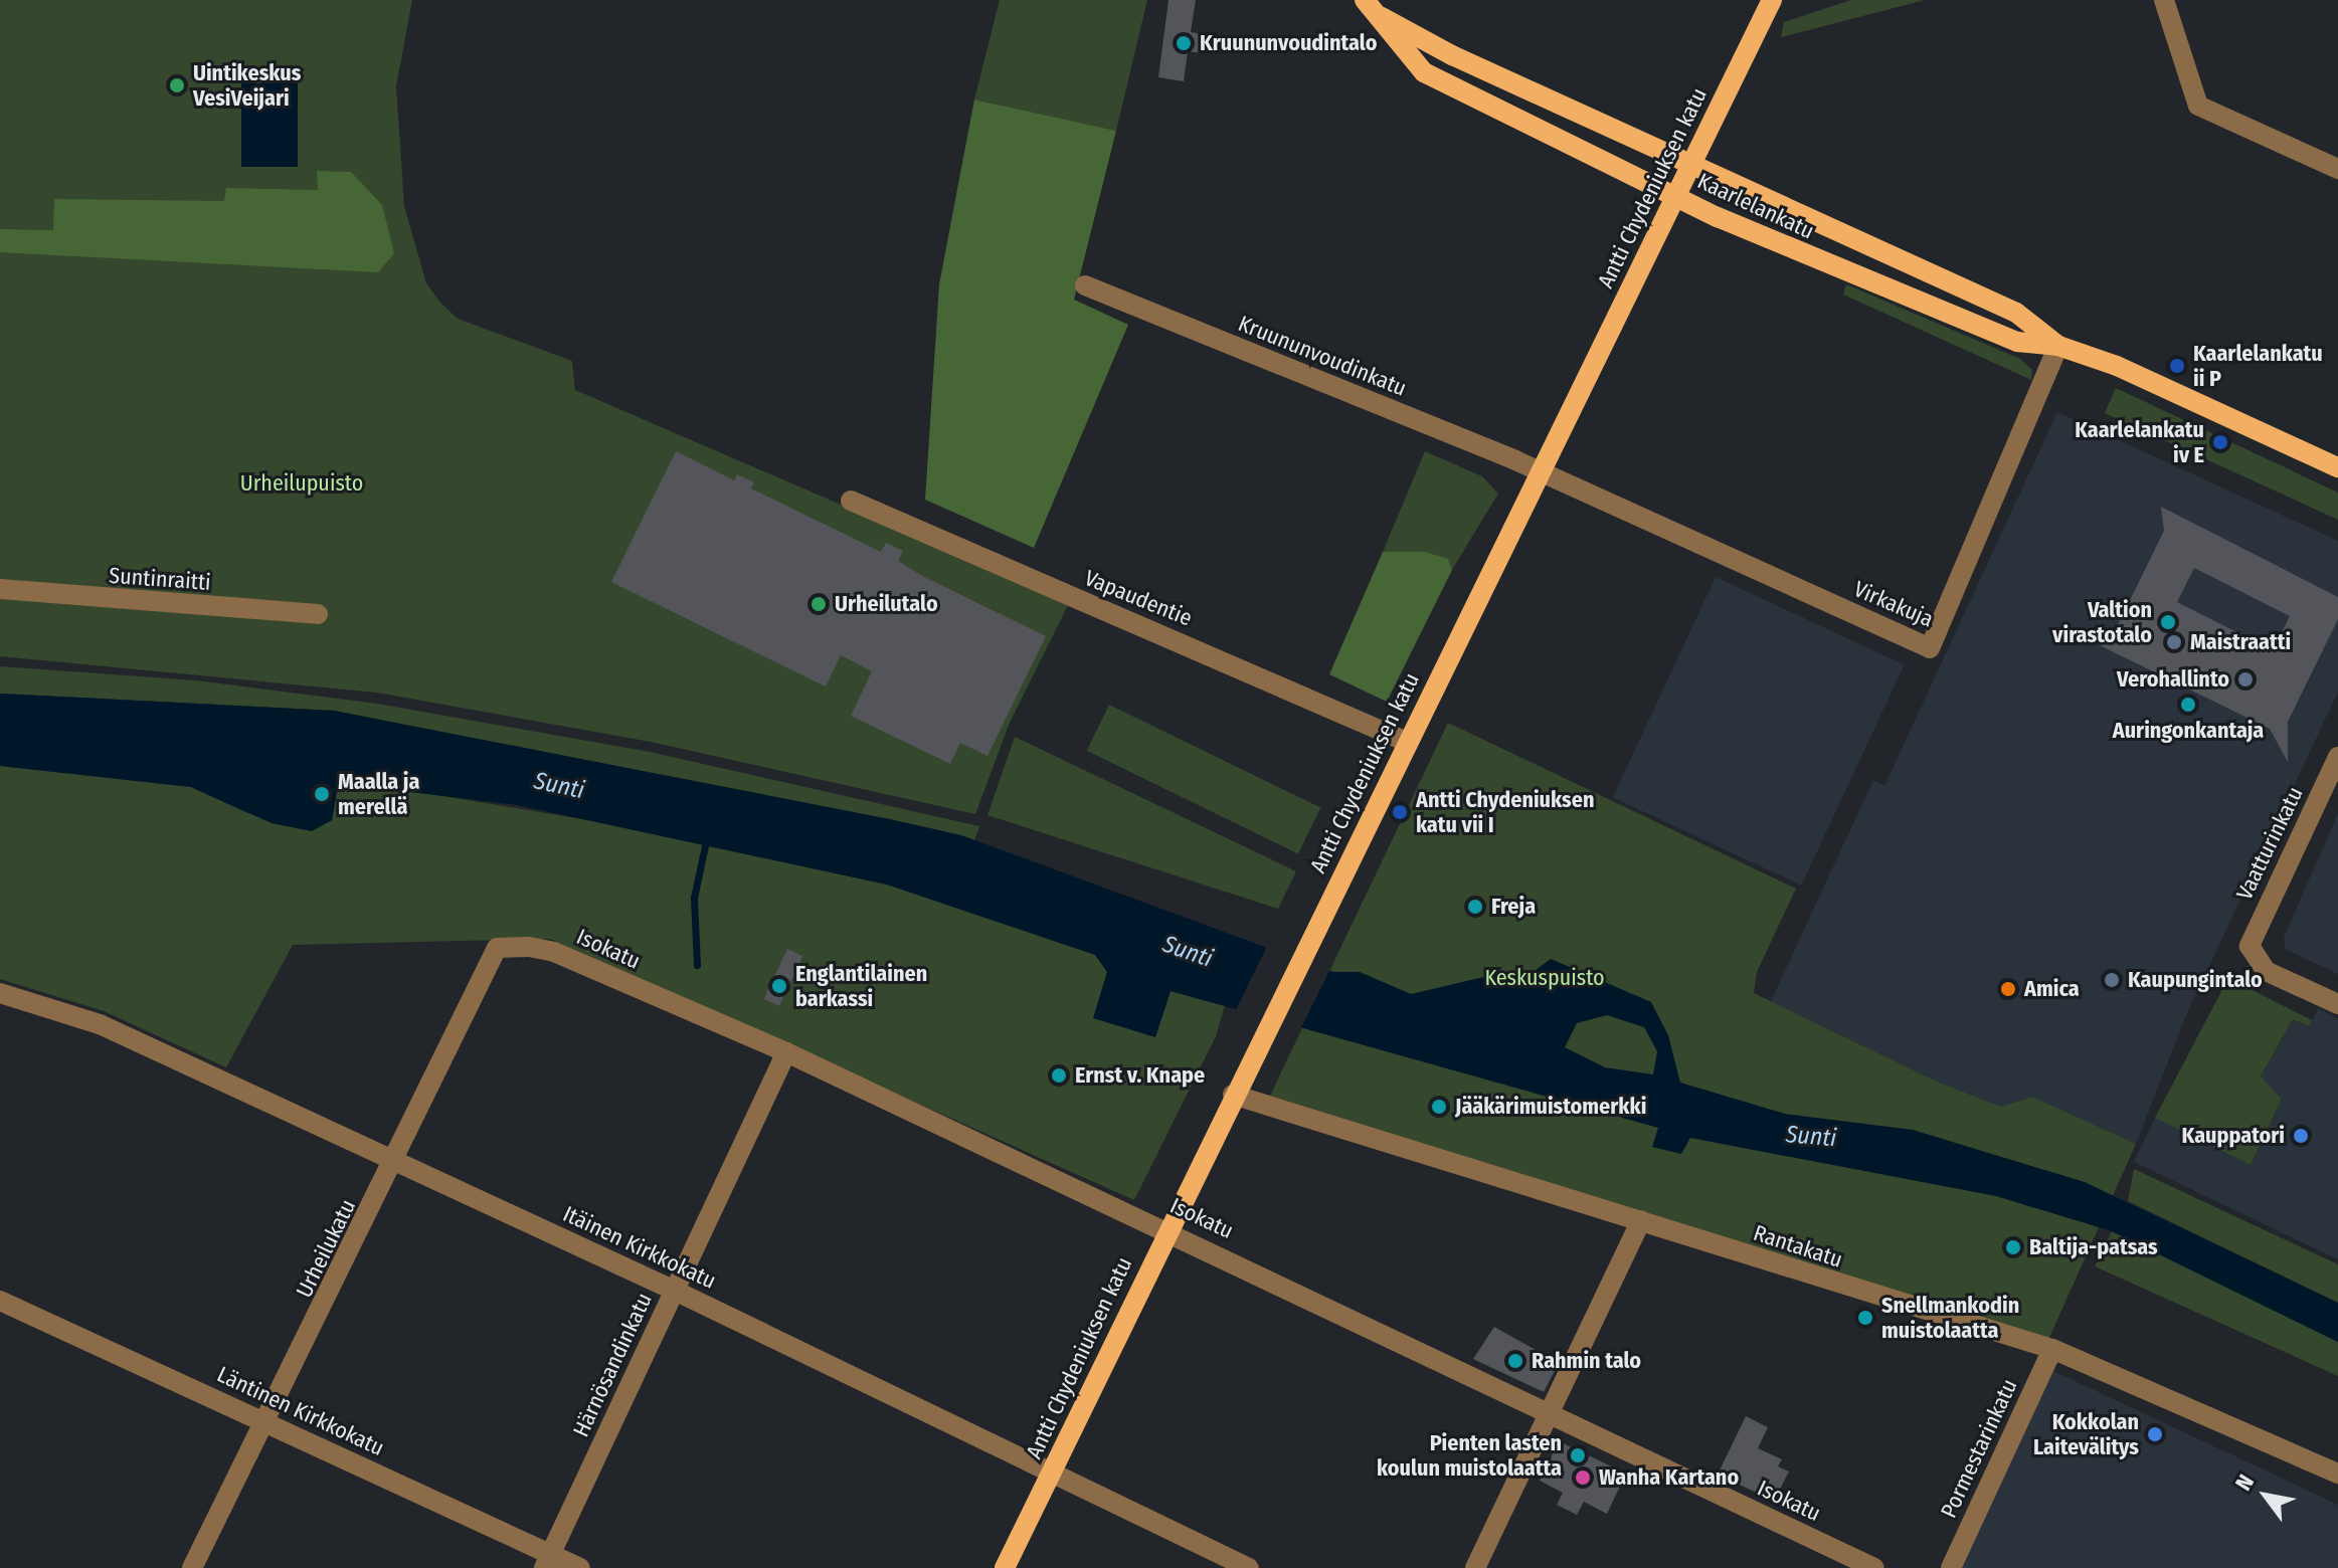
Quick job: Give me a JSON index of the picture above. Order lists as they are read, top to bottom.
{
  "streets": {
    "main road": ["Antti Chydeniuksen katu", "Kaarlelankatu"],
    "street": [
      "Kruununvoudinkatu",
      "Suntinraitti",
      "Vapaudentie",
      "Virkakuja",
      "Vaatturinkatu",
      "Isokatu",
      "Rantakatu",
      "Itäinen Kirkkokatu",
      "Urheilukatu",
      "Härnösandinkatu",
      "Läntinen Kirkkokatu",
      "Pormestarinkatu"
    ]
  },
  "crossings": [
    ["Antti Chydeniuksen katu", "Kaarlelankatu"],
    ["Antti Chydeniuksen katu", "Kruununvoudinkatu"],
    ["Antti Chydeniuksen katu", "Vapaudentie"],
    ["Antti Chydeniuksen katu", "Virkakuja"],
    ["Antti Chydeniuksen katu", "Isokatu"],
    ["Antti Chydeniuksen katu", "Rantakatu"],
    ["Antti Chydeniuksen katu", "Itäinen Kirkkokatu"],
    ["Kaarlelankatu", "Virkakuja"],
    ["Kruununvoudinkatu", "Virkakuja"],
    ["Isokatu", "Urheilukatu"],
    ["Isokatu", "Härnösandinkatu"],
    ["Rantakatu", "Pormestarinkatu"],
    ["Itäinen Kirkkokatu", "Urheilukatu"],
    ["Itäinen Kirkkokatu", "Härnösandinkatu"],
    ["Urheilukatu", "Läntinen Kirkkokatu"],
    ["Härnösandinkatu", "Läntinen Kirkkokatu"]
  ],
  "water": ["Sunti"],
  "parks": ["Urheilupuisto", "Keskuspuisto"],
  "places": [
    "Kruununvoudintalo",
    "Uintikeskus VesiVeijari",
    "Kaarlelankatu ii P",
    "Kaarlelankatu iv E",
    "Urheilutalo",
    "Valtion virastotalo",
    "Maistraatti",
    "Verohallinto",
    "Auringonkantaja",
    "Maalla ja merellä",
    "Antti Chydeniuksen katu vii I",
    "Freja",
    "Kaupungintalo",
    "Englantilainen barkassi",
    "Amica",
    "Ernst v. Knape",
    "Jääkärimuistomerkki",
    "Kauppatori",
    "Baltija-patsas",
    "Snellmankodin muistolaatta",
    "Rahmin talo",
    "Kokkolan Laitevälitys",
    "Pienten lasten koulun muistolaatta",
    "Wanha Kartano"
  ],
  "north": "top left"
}
